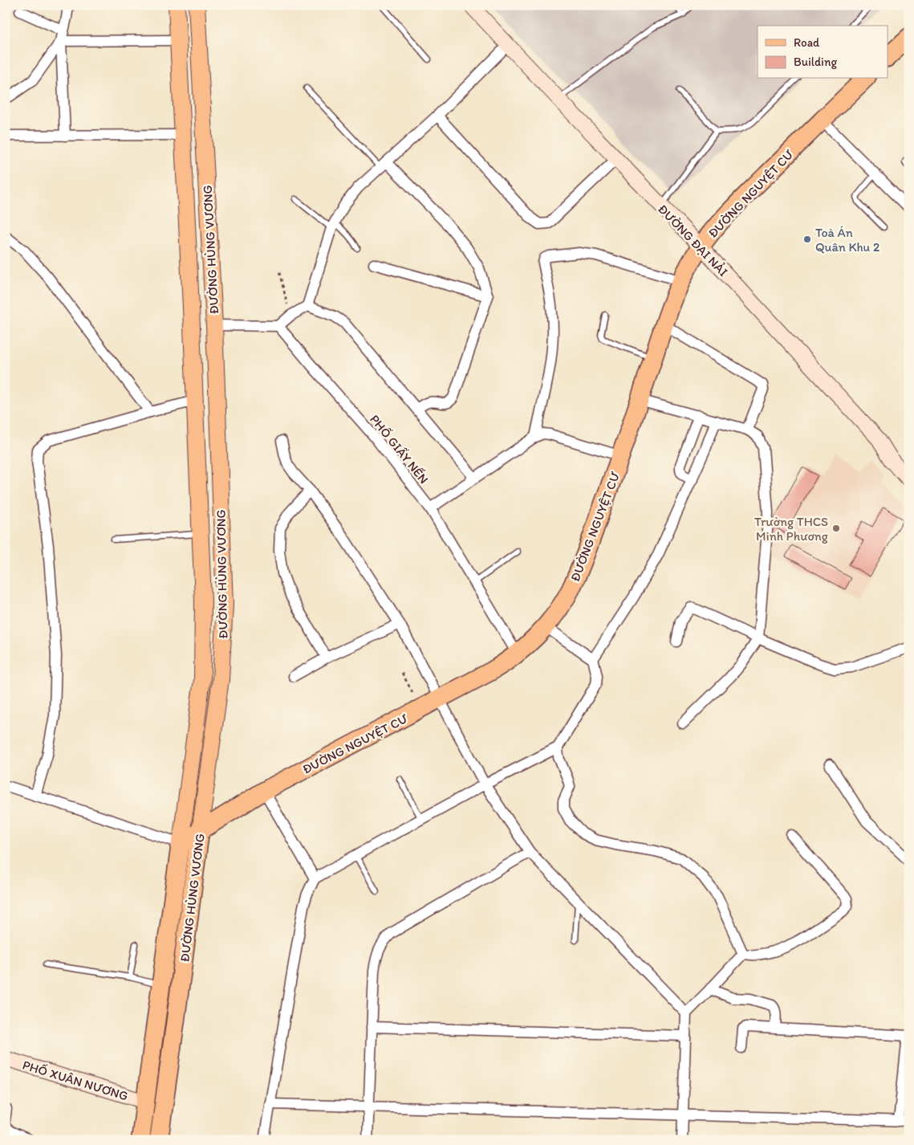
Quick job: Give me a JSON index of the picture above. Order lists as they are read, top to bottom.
{
  "streets": {
    "highway": ["ĐƯỜNG NGUYỆT CƯ", "ĐƯỜNG HÙNG VƯƠNG"],
    "street": ["ĐƯỜNG ĐẠI NẢI", "PHỐ GIẤY NẾN", "PHỐ XUÂN NƯƠNG"]
  },
  "crossings": [
    ["ĐƯỜNG NGUYỆT CƯ", "ĐƯỜNG ĐẠI NẢI"],
    ["ĐƯỜNG NGUYỆT CƯ", "ĐƯỜNG HÙNG VƯƠNG"],
    ["ĐƯỜNG NGUYỆT CƯ", "PHỐ GIẤY NẾN"],
    ["ĐƯỜNG HÙNG VƯƠNG", "PHỐ XUÂN NƯƠNG"]
  ],
  "places": ["Toà Án Quân Khu 2", "Trường THCS Minh Phương"],
  "legend": ["Road", "Building"]
}
